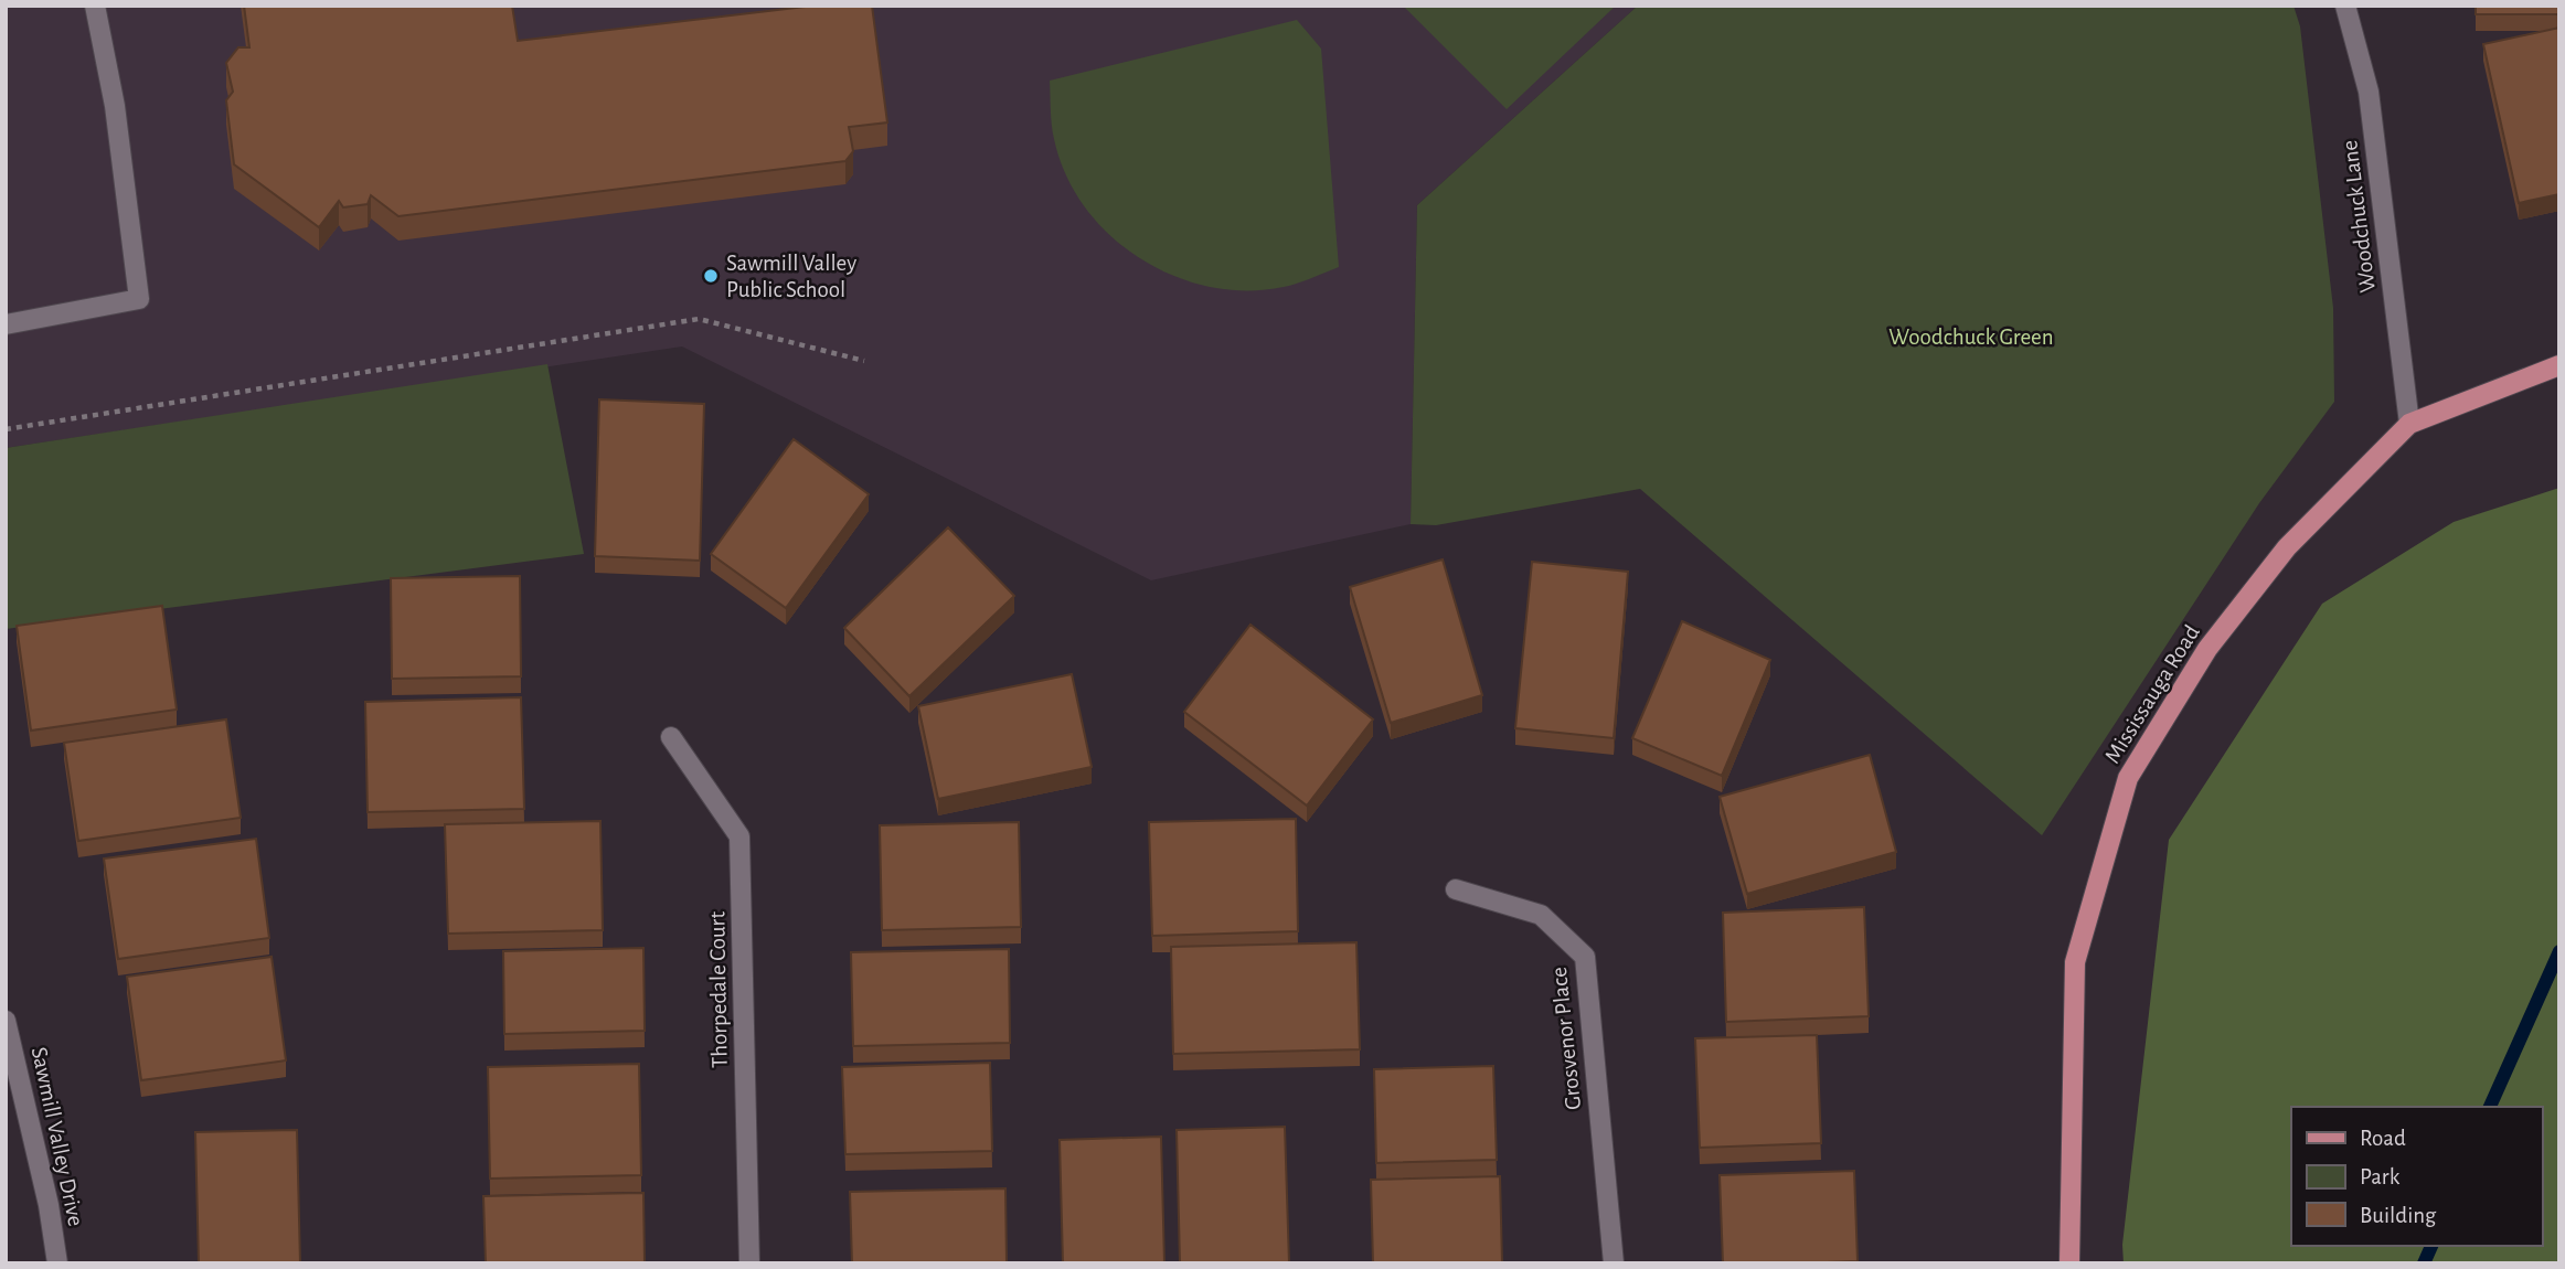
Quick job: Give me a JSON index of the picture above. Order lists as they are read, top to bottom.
{
  "streets": {
    "main road": ["Mississauga Road"],
    "street": [
      "Woodchuck Lane",
      "Thorpedale Court",
      "Grosvenor Place",
      "Sawmill Valley Drive"
    ]
  },
  "crossings": [
    ["Woodchuck Lane", "Mississauga Road"]
  ],
  "parks": ["Woodchuck Green"],
  "places": ["Sawmill Valley Public School"],
  "legend": ["Road", "Park", "Building"]
}
